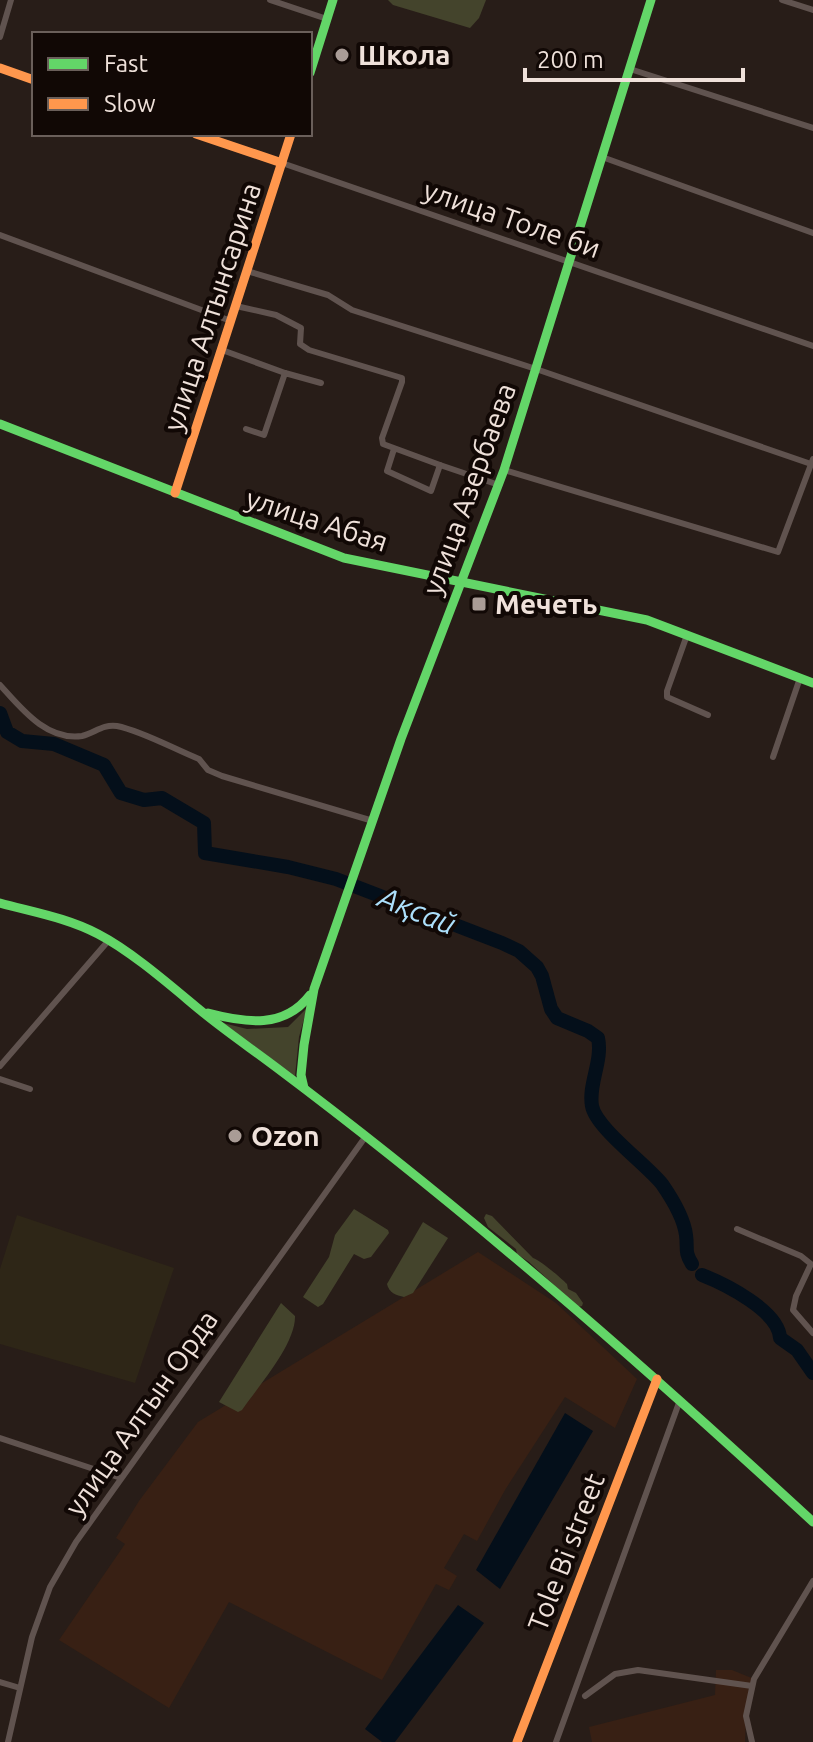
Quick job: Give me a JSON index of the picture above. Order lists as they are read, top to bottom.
{
  "streets": {
    "main road": [
      "улица Толе би",
      "улица Алтынсарина",
      "улица Азербаева",
      "улица Абая",
      "Tole Bi street"
    ],
    "street": ["улица Алтын Орда"]
  },
  "crossings": [
    ["улица Толе би", "улица Алтынсарина"],
    ["улица Толе би", "улица Азербаева"],
    ["улица Алтынсарина", "улица Абая"],
    ["улица Азербаева", "улица Абая"]
  ],
  "water": ["Ақсай"],
  "places": {
    "other": ["Школа", "Ozon"],
    "transit": ["Мечеть"]
  },
  "legend": ["Fast", "Slow"],
  "scale_bar": "200 m"
}
